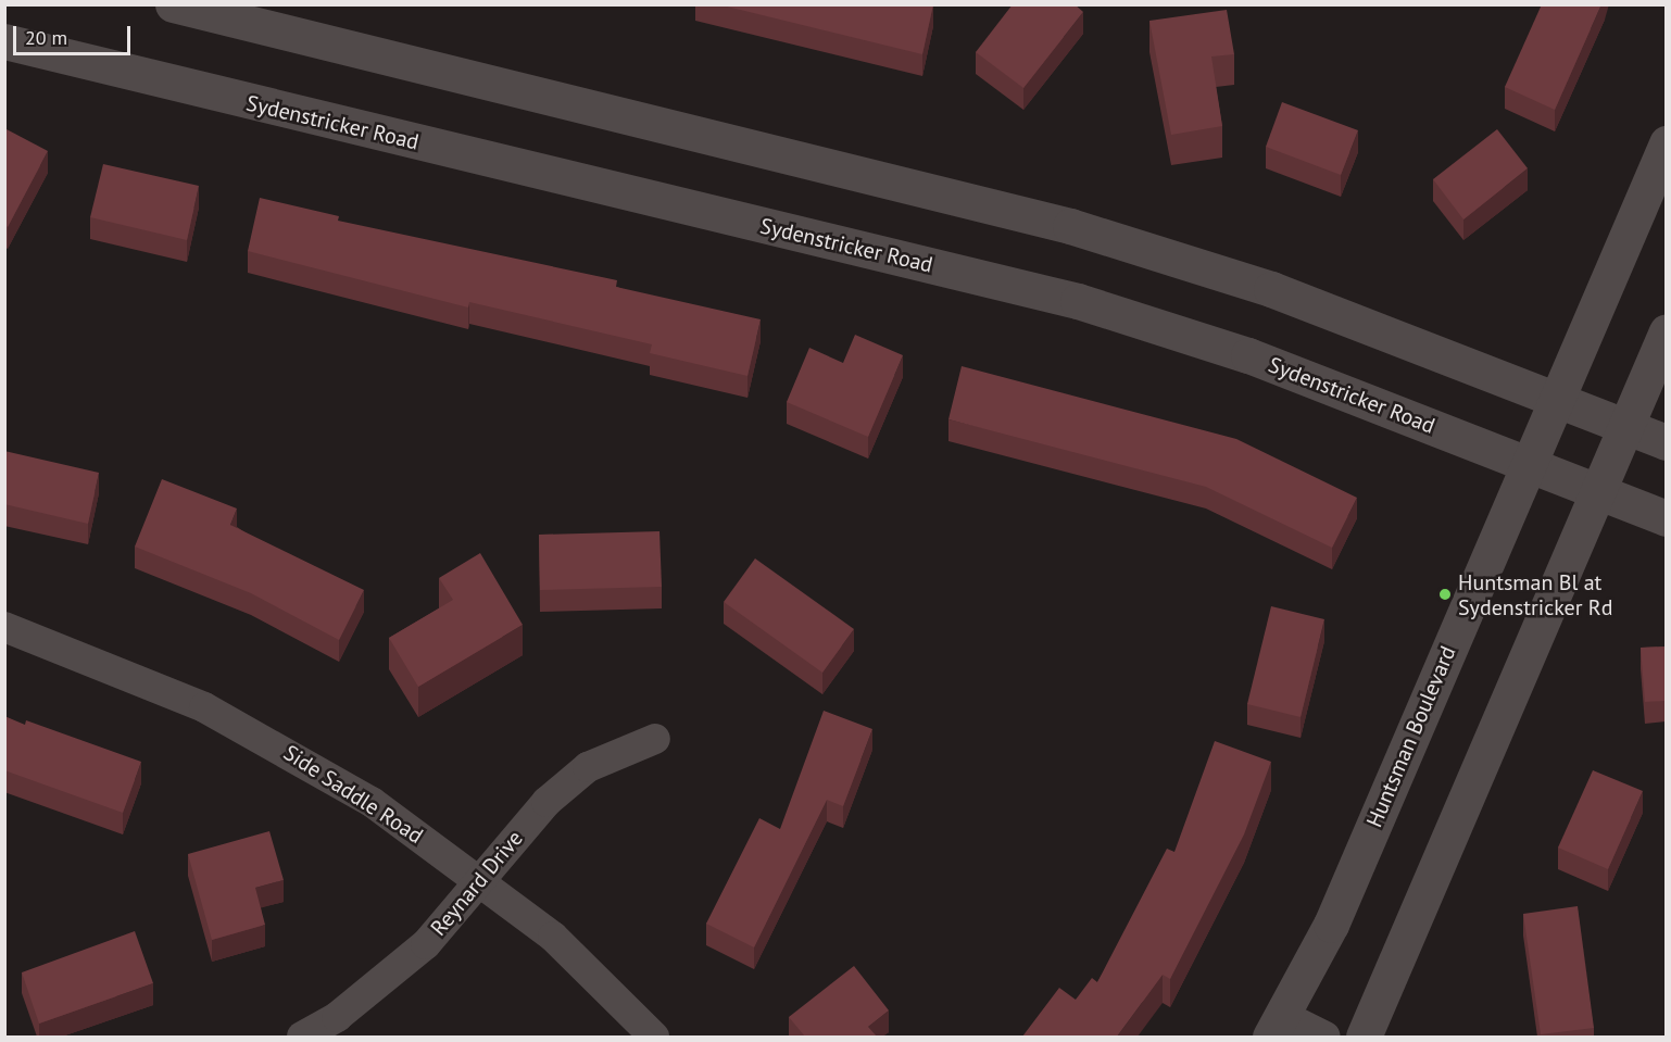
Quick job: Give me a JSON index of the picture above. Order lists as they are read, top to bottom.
{
  "streets": {
    "main road": ["Sydenstricker Road", "Huntsman Boulevard"],
    "street": ["Side Saddle Road", "Reynard Drive"]
  },
  "crossings": [
    ["Sydenstricker Road", "Huntsman Boulevard"],
    ["Side Saddle Road", "Reynard Drive"]
  ],
  "places": ["Huntsman Bl at Sydenstricker Rd"],
  "scale_bar": "20 m"
}
